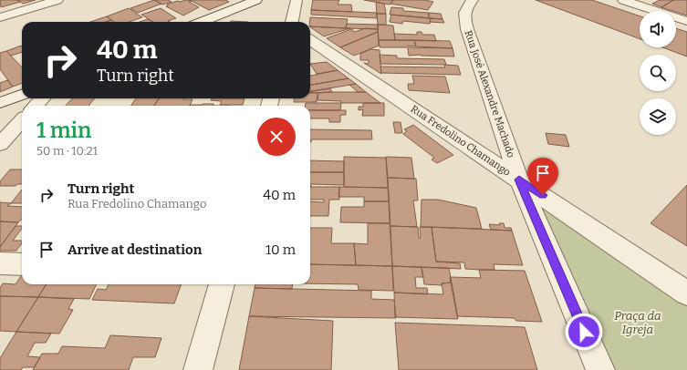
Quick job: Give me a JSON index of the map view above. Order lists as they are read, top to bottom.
{
  "streets": {
    "street": ["Rua José Alexandre Machado", "Rua Fredolino Chamango"]
  },
  "crossings": [
    ["Rua José Alexandre Machado", "Rua Fredolino Chamango"]
  ],
  "parks": ["Praça da Igreja"],
  "page": {
    "turn": ["40 m", "Turn right"],
    "heading": ["1 min", "50 m · 10:21"],
    "list": [
      {
        "name": "Turn right",
        "note": "Rua Fredolino Chamango",
        "value": "40 m"
      },
      {
        "name": "Arrive at destination",
        "value": "10 m"
      }
    ]
  }
}
